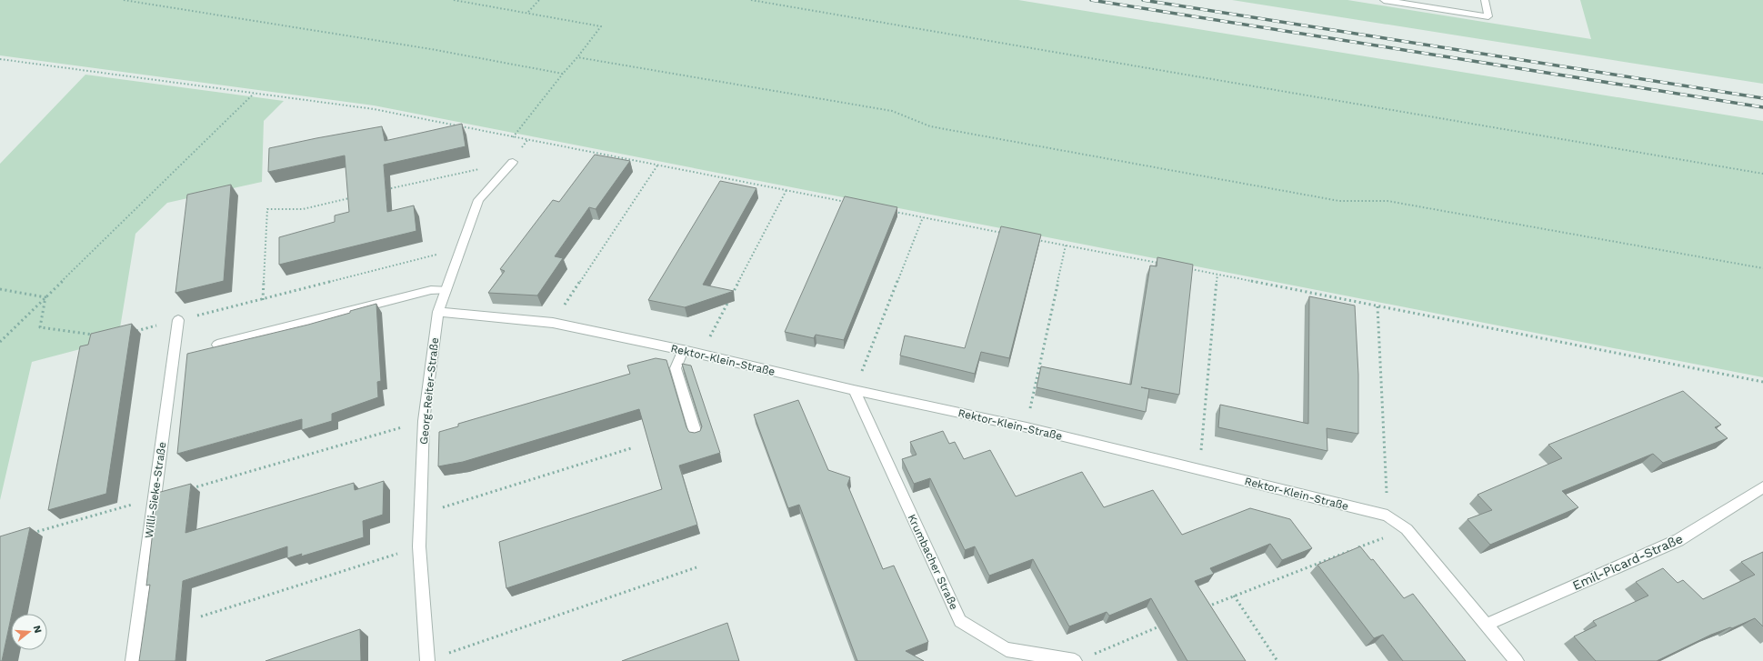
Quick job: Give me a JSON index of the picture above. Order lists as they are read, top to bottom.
{
  "streets": {
    "street": [
      "Rektor-Klein-Straße",
      "Georg-Reiter-Straße",
      "Willi-Sieke-Straße",
      "Krumbacher Straße",
      "Emil-Picard-Straße"
    ]
  },
  "crossings": [
    ["Rektor-Klein-Straße", "Georg-Reiter-Straße"],
    ["Rektor-Klein-Straße", "Krumbacher Straße"],
    ["Rektor-Klein-Straße", "Emil-Picard-Straße"]
  ],
  "north": "right"
}
